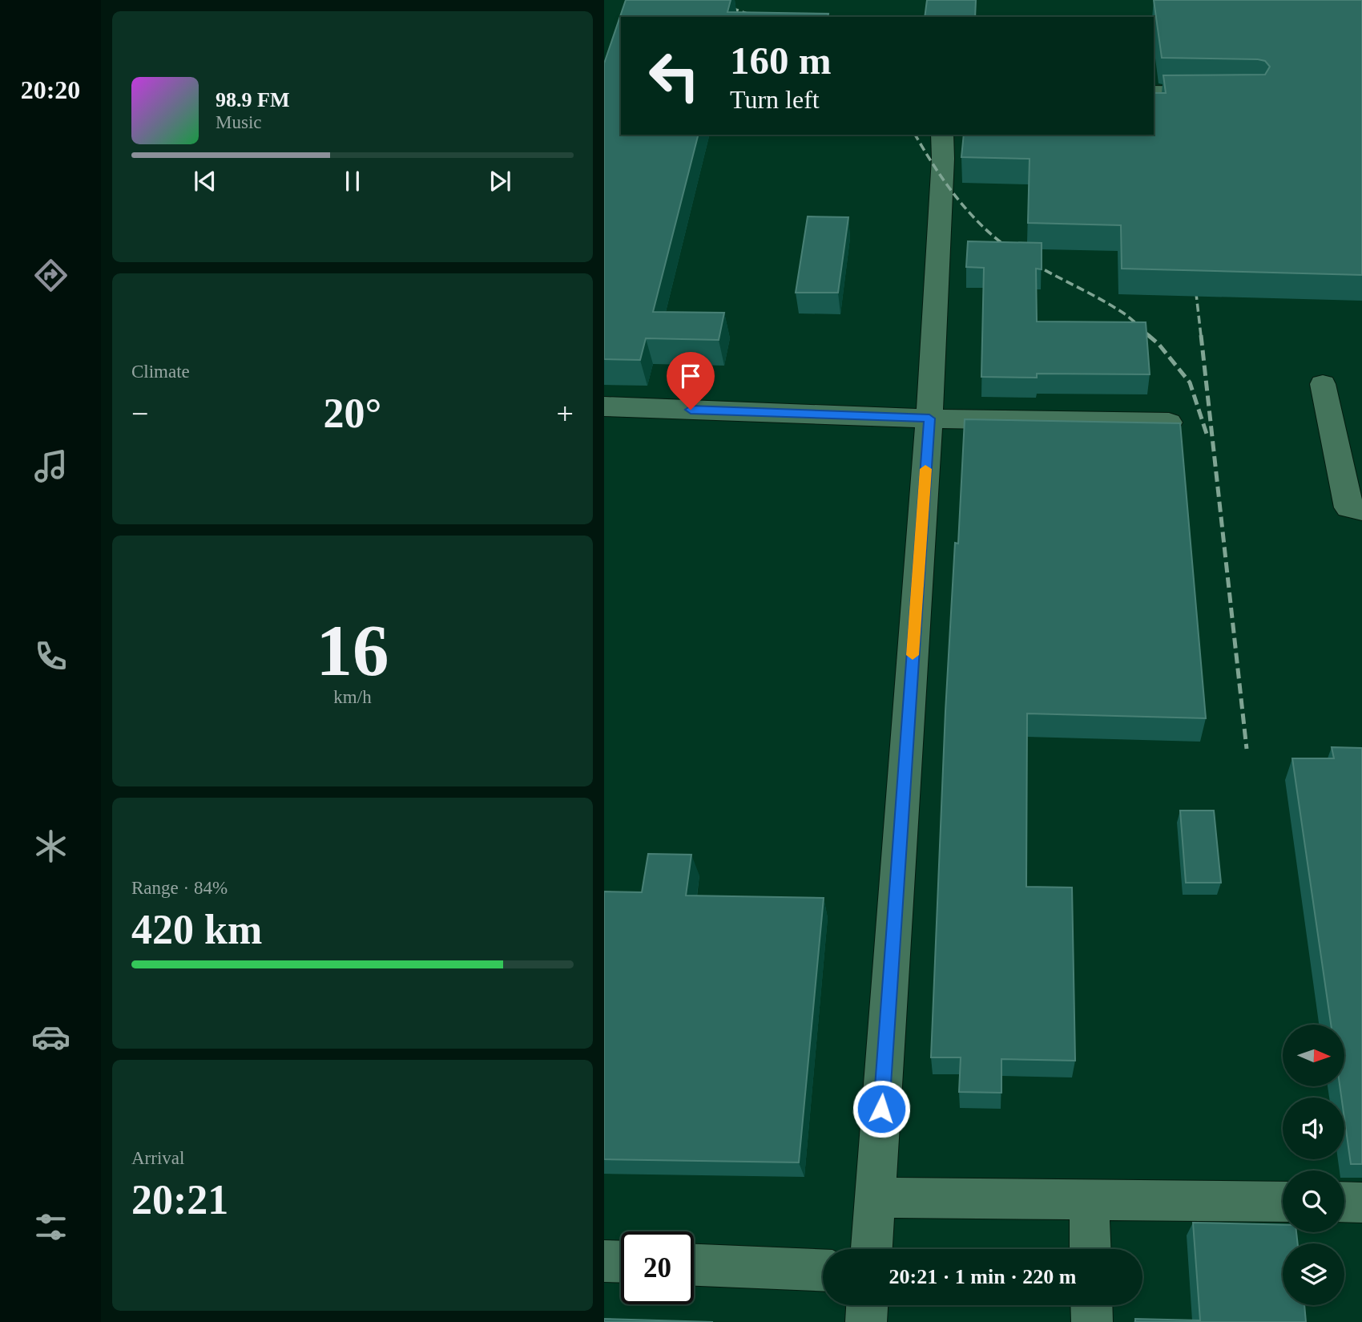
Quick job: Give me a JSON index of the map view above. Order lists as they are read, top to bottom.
{
  "north": "right",
  "page": {
    "tabs": "20:20",
    "turn": ["160 m", "Turn left"],
    "song": ["98.9 FM", "Music"],
    "tile": [
      "Climate",
      ["16", "km/h"],
      ["Range · 84%", "420 km"],
      ["Arrival", "20:21"]
    ],
    "heat": ["−", "20°", "+"],
    "limit": "20",
    "trip": "20:21 · 1 min · 220 m"
  }
}
